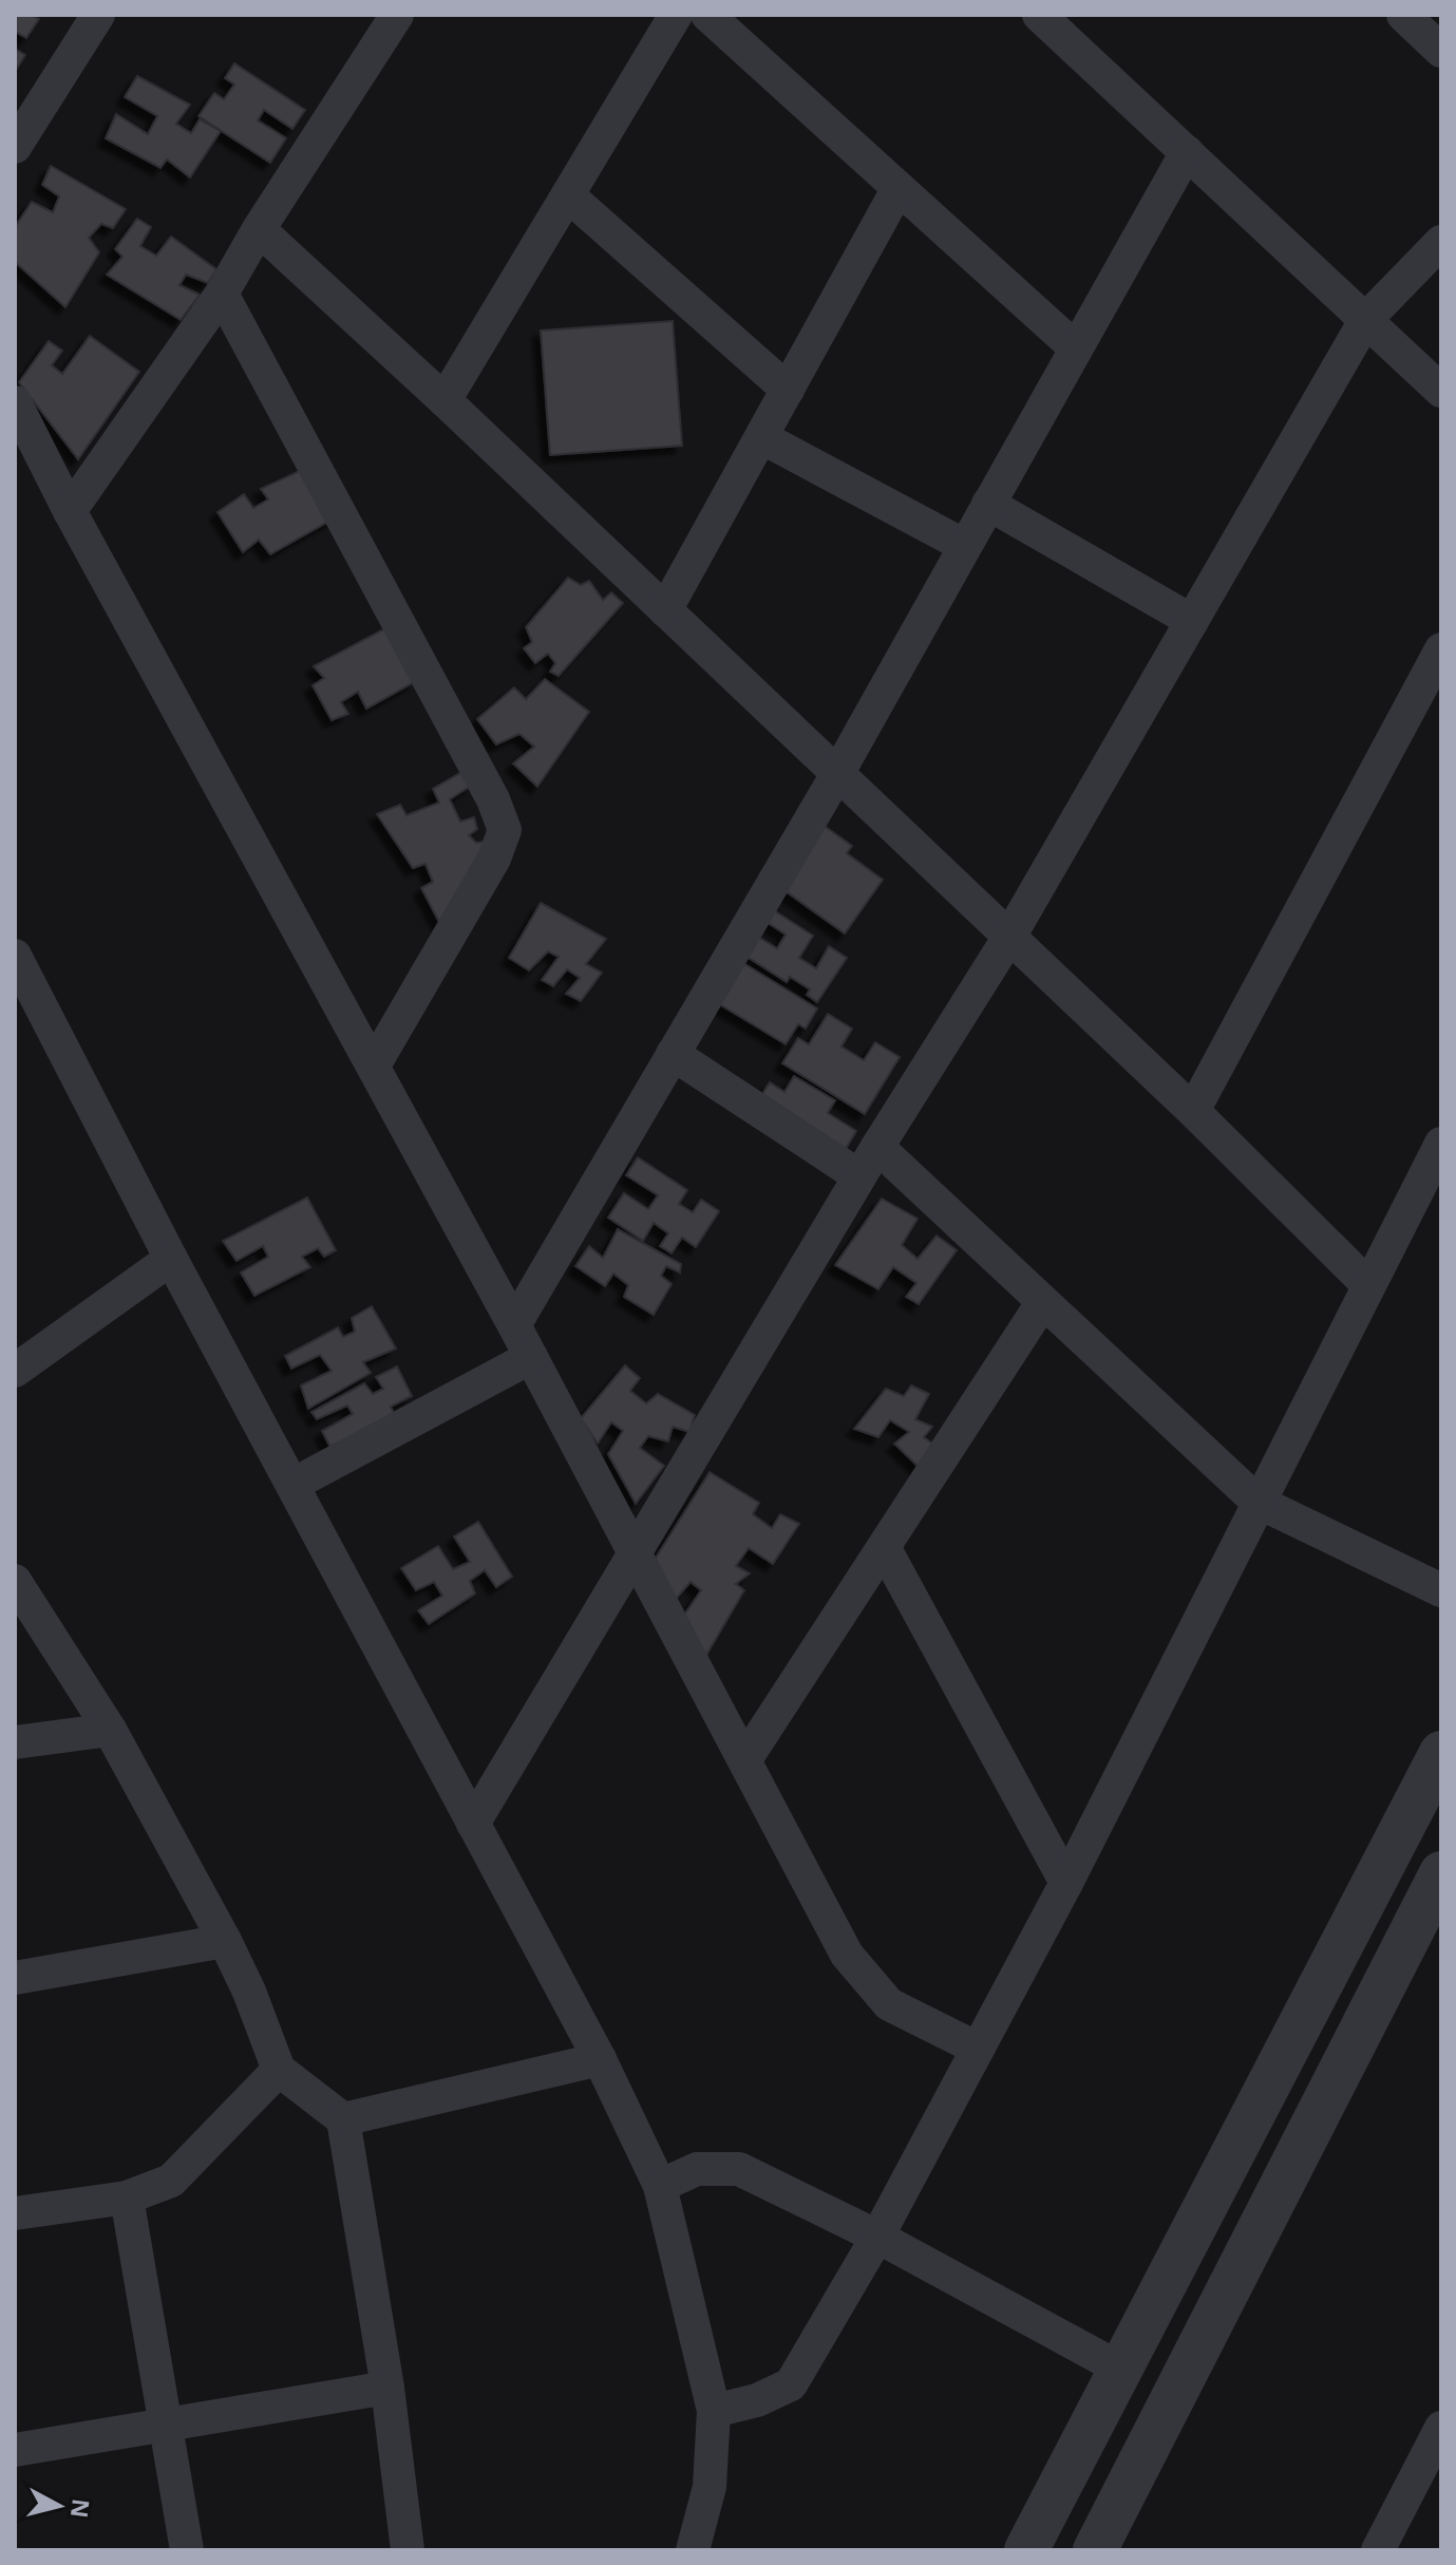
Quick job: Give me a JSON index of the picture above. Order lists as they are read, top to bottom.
{
  "north": "right"
}
